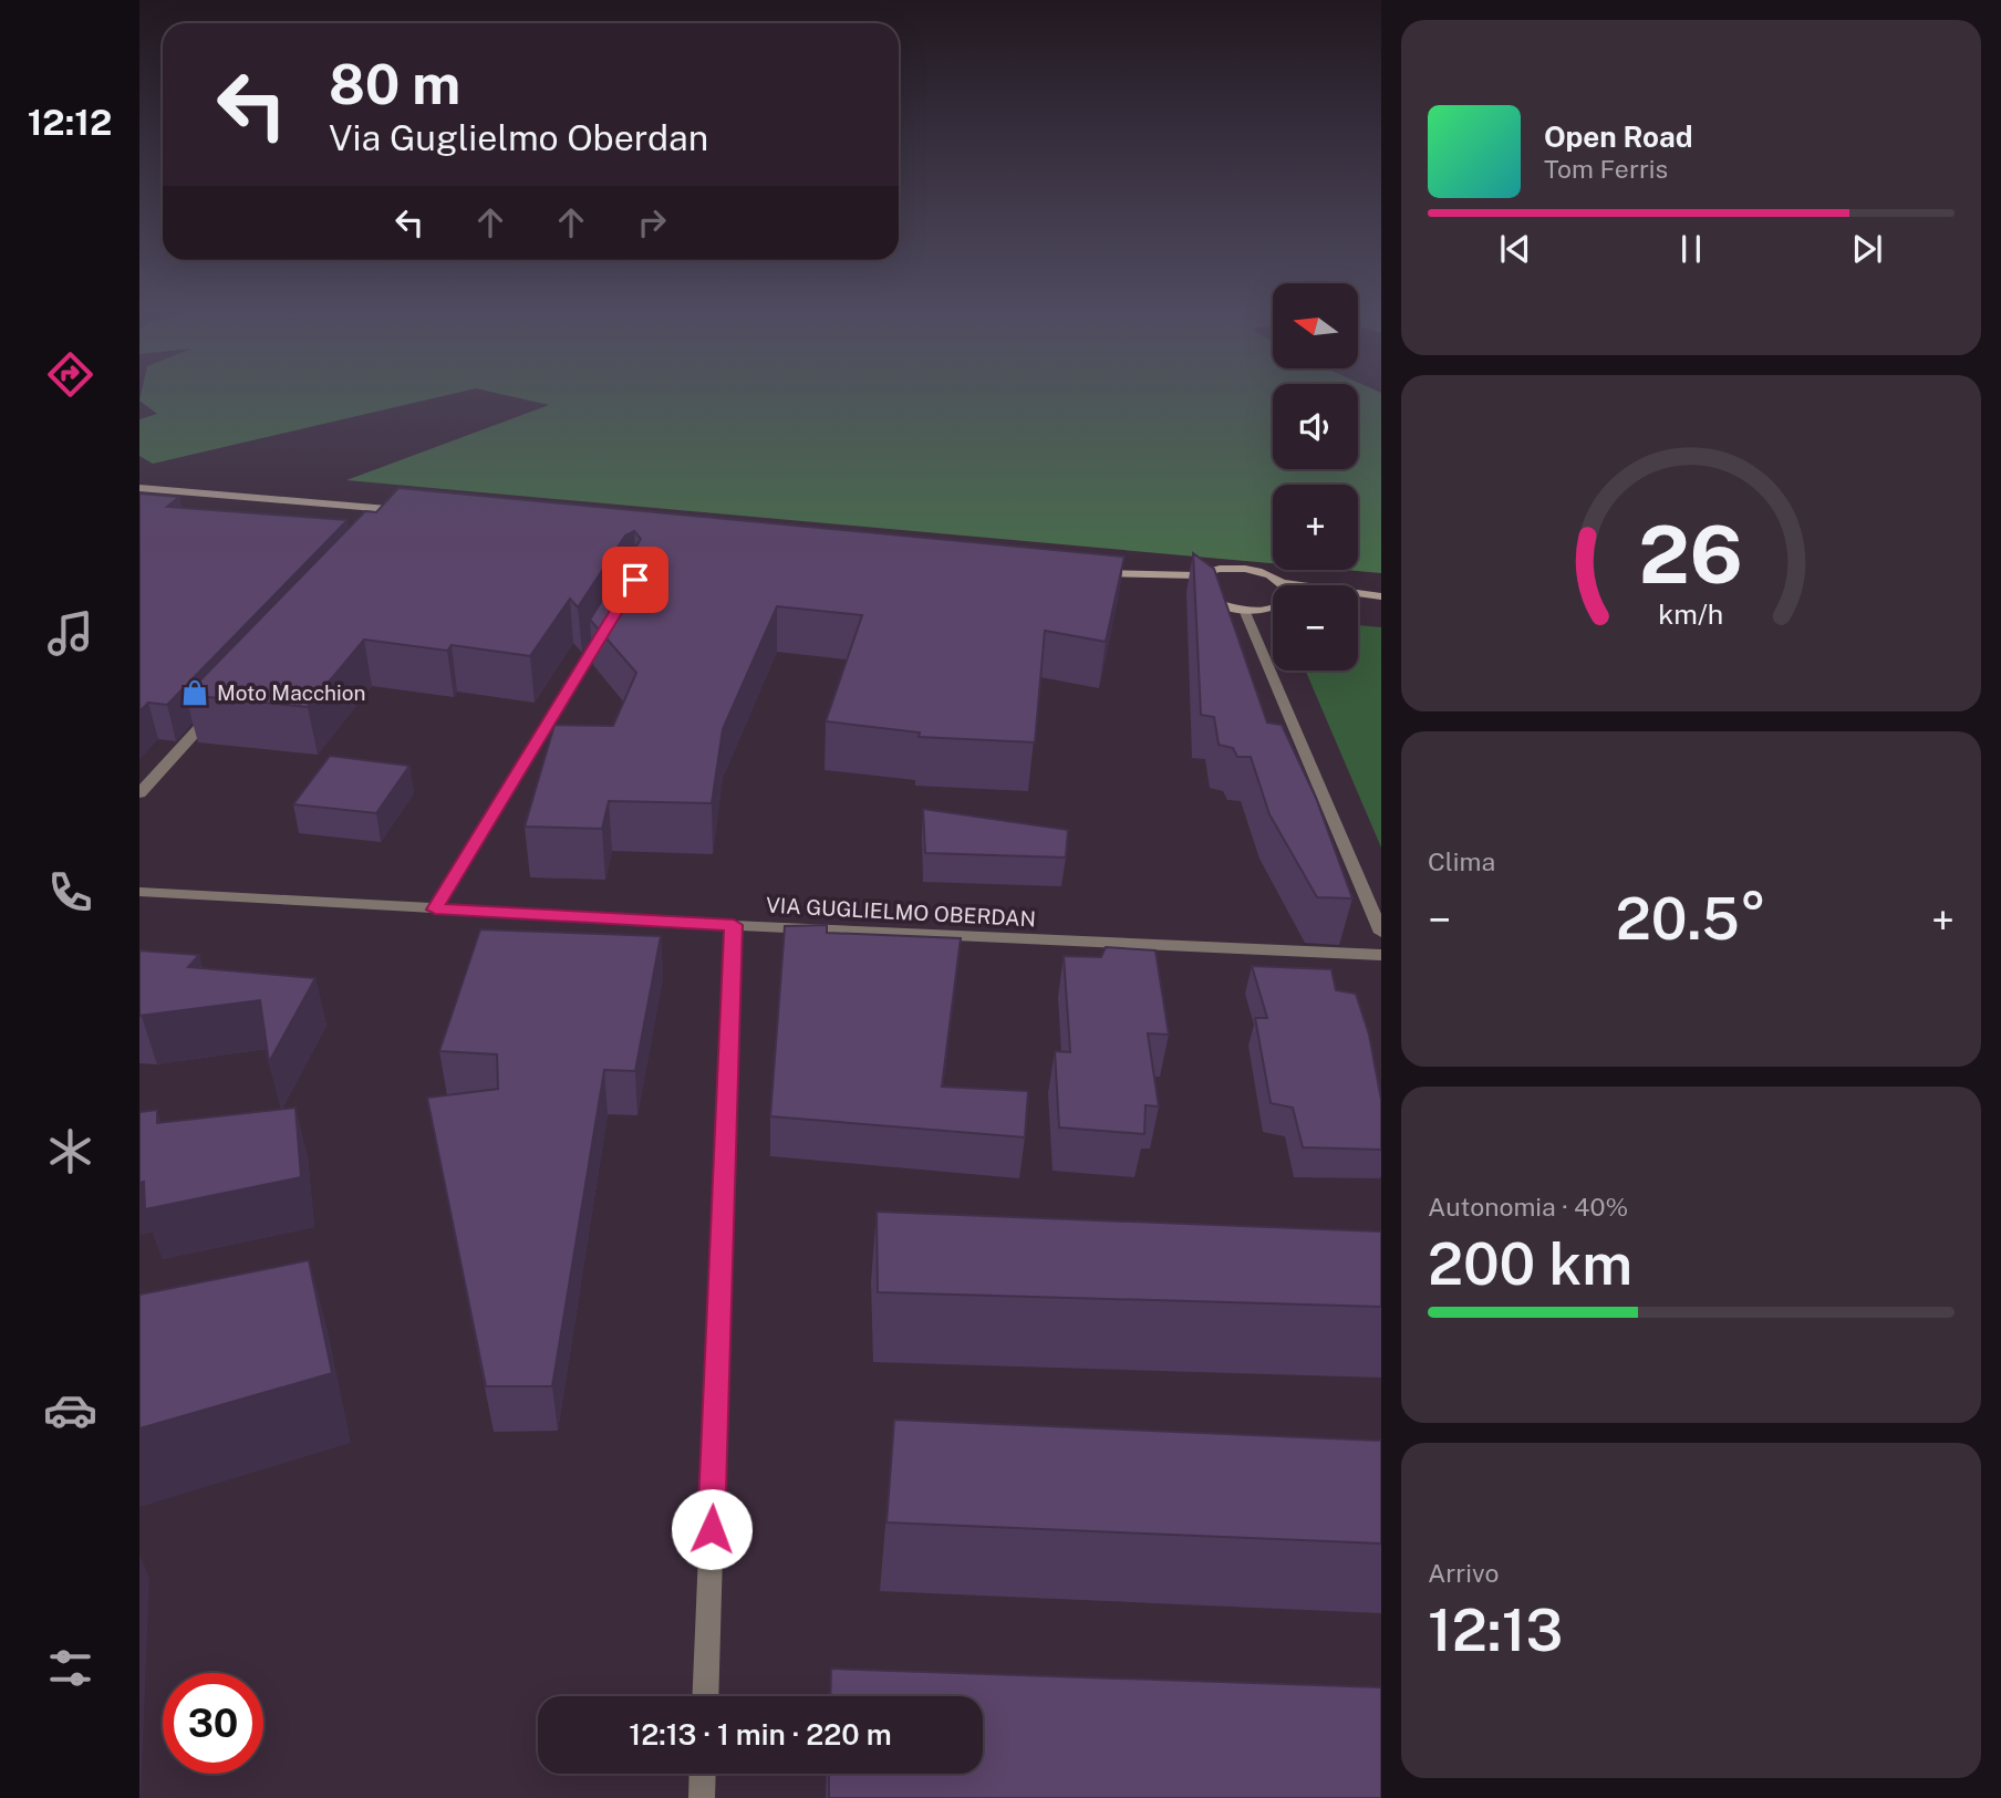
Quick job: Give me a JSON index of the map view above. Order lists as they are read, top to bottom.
{
  "streets": {
    "street": ["VIA GUGLIELMO OBERDAN"]
  },
  "places": {
    "shop": ["Moto Macchion"]
  },
  "north": "left",
  "page": {
    "tabs": "12:12",
    "turn": ["80 m", "Via Guglielmo Oberdan"],
    "song": ["Open Road", "Tom Ferris"],
    "map_buttons": ["+", "−"],
    "tile": [
      "Clima",
      ["Autonomia · 40%", "200 km"],
      ["Arrivo", "12:13"]
    ],
    "heat": ["−", "20.5°", "+"],
    "limit": "30",
    "trip": "12:13 · 1 min · 220 m",
    "gauge": ["26", "km/h"]
  }
}
